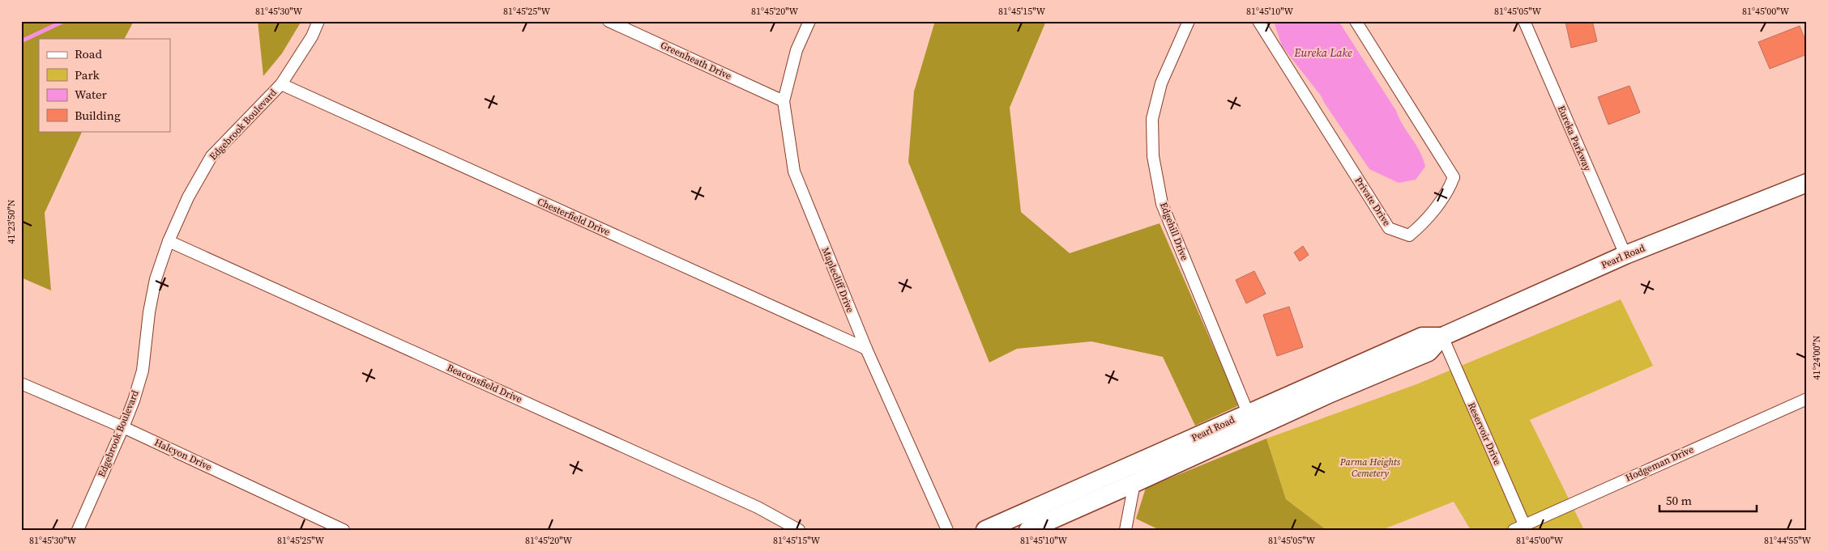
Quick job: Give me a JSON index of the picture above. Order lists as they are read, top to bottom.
{
  "streets": {
    "main road": ["Pearl Road"],
    "street": [
      "Greenheath Drive",
      "Edgebrook Boulevard",
      "Eureka Parkway",
      "Private Drive",
      "Chesterfield Drive",
      "Edgehill Drive",
      "Maplecliff Drive",
      "Beaconsfield Drive",
      "Reservoir Drive",
      "Halcyon Drive",
      "Hodgeman Drive"
    ]
  },
  "crossings": [
    ["Greenheath Drive", "Maplecliff Drive"],
    ["Edgebrook Boulevard", "Chesterfield Drive"],
    ["Edgebrook Boulevard", "Beaconsfield Drive"],
    ["Edgebrook Boulevard", "Halcyon Drive"],
    ["Eureka Parkway", "Pearl Road"],
    ["Chesterfield Drive", "Maplecliff Drive"],
    ["Edgehill Drive", "Pearl Road"],
    ["Pearl Road", "Reservoir Drive"],
    ["Reservoir Drive", "Hodgeman Drive"]
  ],
  "water": ["Eureka Lake"],
  "parks": ["Parma Heights Cemetery"],
  "legend": [
    "Road",
    "Park",
    "Water",
    "Building"
  ],
  "scale_bar": "50 m",
  "coordinates": [
    "81°45'30\"W",
    "81°45'25\"W",
    "81°45'20\"W",
    "81°45'15\"W",
    "81°45'10\"W",
    "81°45'05\"W",
    "81°45'00\"W",
    "41°23'50\"N",
    "41°24'00\"N",
    "81°44'55\"W"
  ]
}
